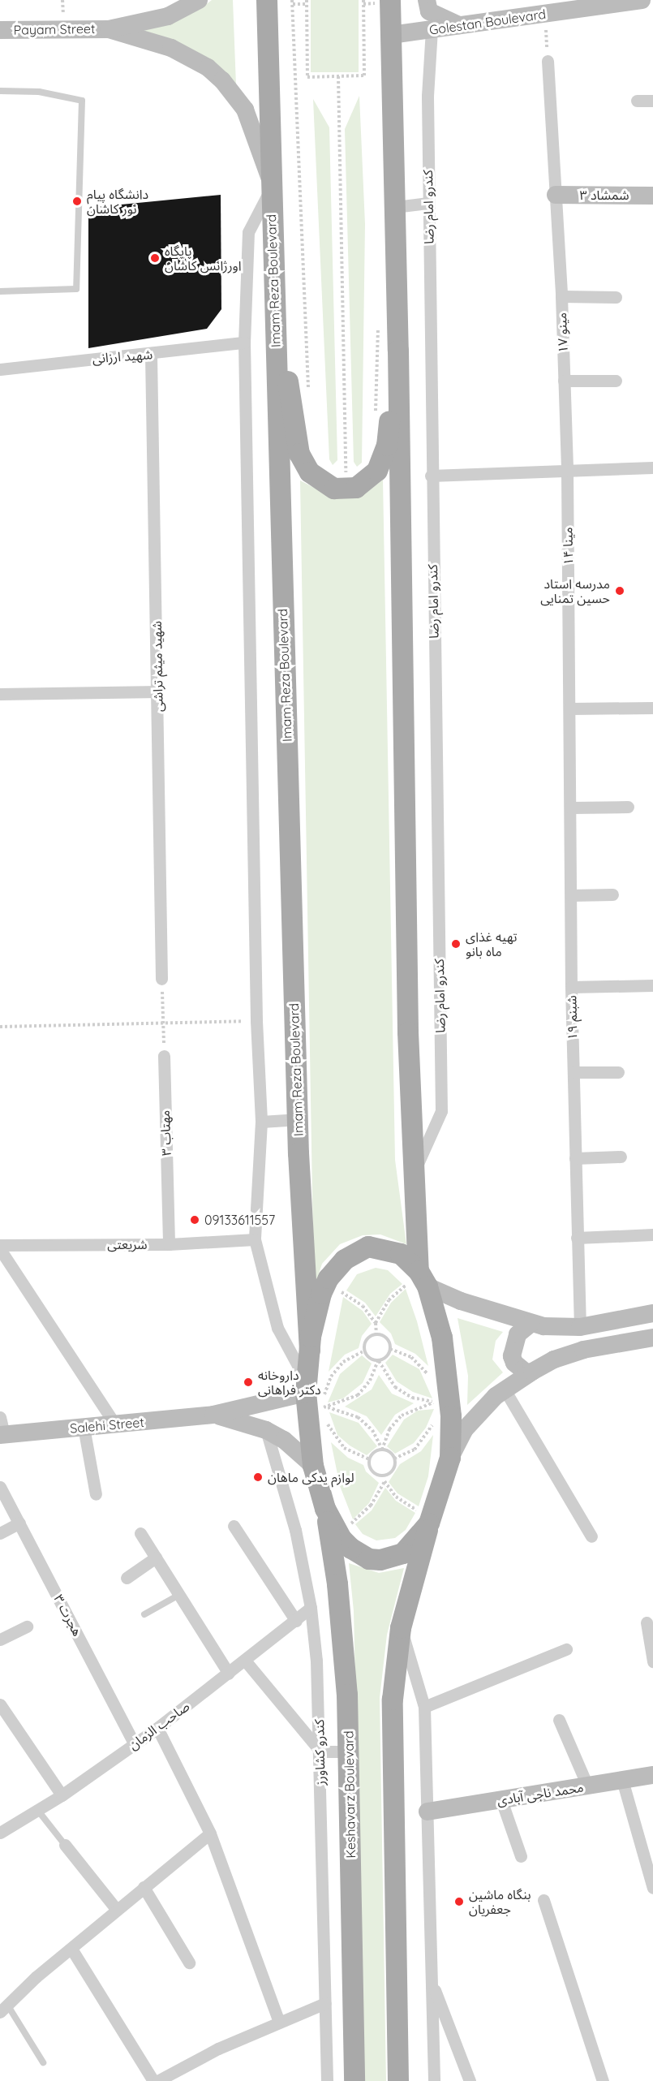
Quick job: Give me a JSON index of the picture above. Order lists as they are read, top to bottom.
{
  "streets": {
    "main road": [
      "Golestan Boulevard",
      "Payam Street",
      "شمشاد ۳",
      "Imam Reza Boulevard",
      "Salehi Street",
      "محمد ناجی آبادی",
      "Keshavarz Boulevard"
    ],
    "street": [
      "کندرو امام رضا",
      "مینو ۱۷",
      "شهید ارزانی",
      "مینا ۱۴",
      "شهید میثم تراشی",
      "شبنم ۱۹",
      "مهتاب ۳",
      "شریعتی",
      "هجرت ۳",
      "صاحب الزمان",
      "کندرو کشاورز"
    ]
  },
  "crossings": [
    ["Golestan Boulevard", "کندرو امام رضا"],
    ["شمشاد ۳", "مینو ۱۷"],
    ["مینو ۱۷", "مینا ۱۴"],
    ["شهید ارزانی", "شهید میثم تراشی"],
    ["مینا ۱۴", "شبنم ۱۹"],
    ["مهتاب ۳", "شریعتی"],
    ["هجرت ۳", "صاحب الزمان"],
    ["صاحب الزمان", "کندرو کشاورز"]
  ],
  "places": [
    "دانشگاه پیام نور کاشان",
    "پایگاه اورژانس کاشان",
    "مدرسه استاد حسین تمنایی",
    "تهیه غذای ماه بانو",
    "09133611557",
    "داروخانه دکتر فراهانی",
    "لوازم یدکی ماهان",
    "بنگاه ماشین جعفریان"
  ]
}
